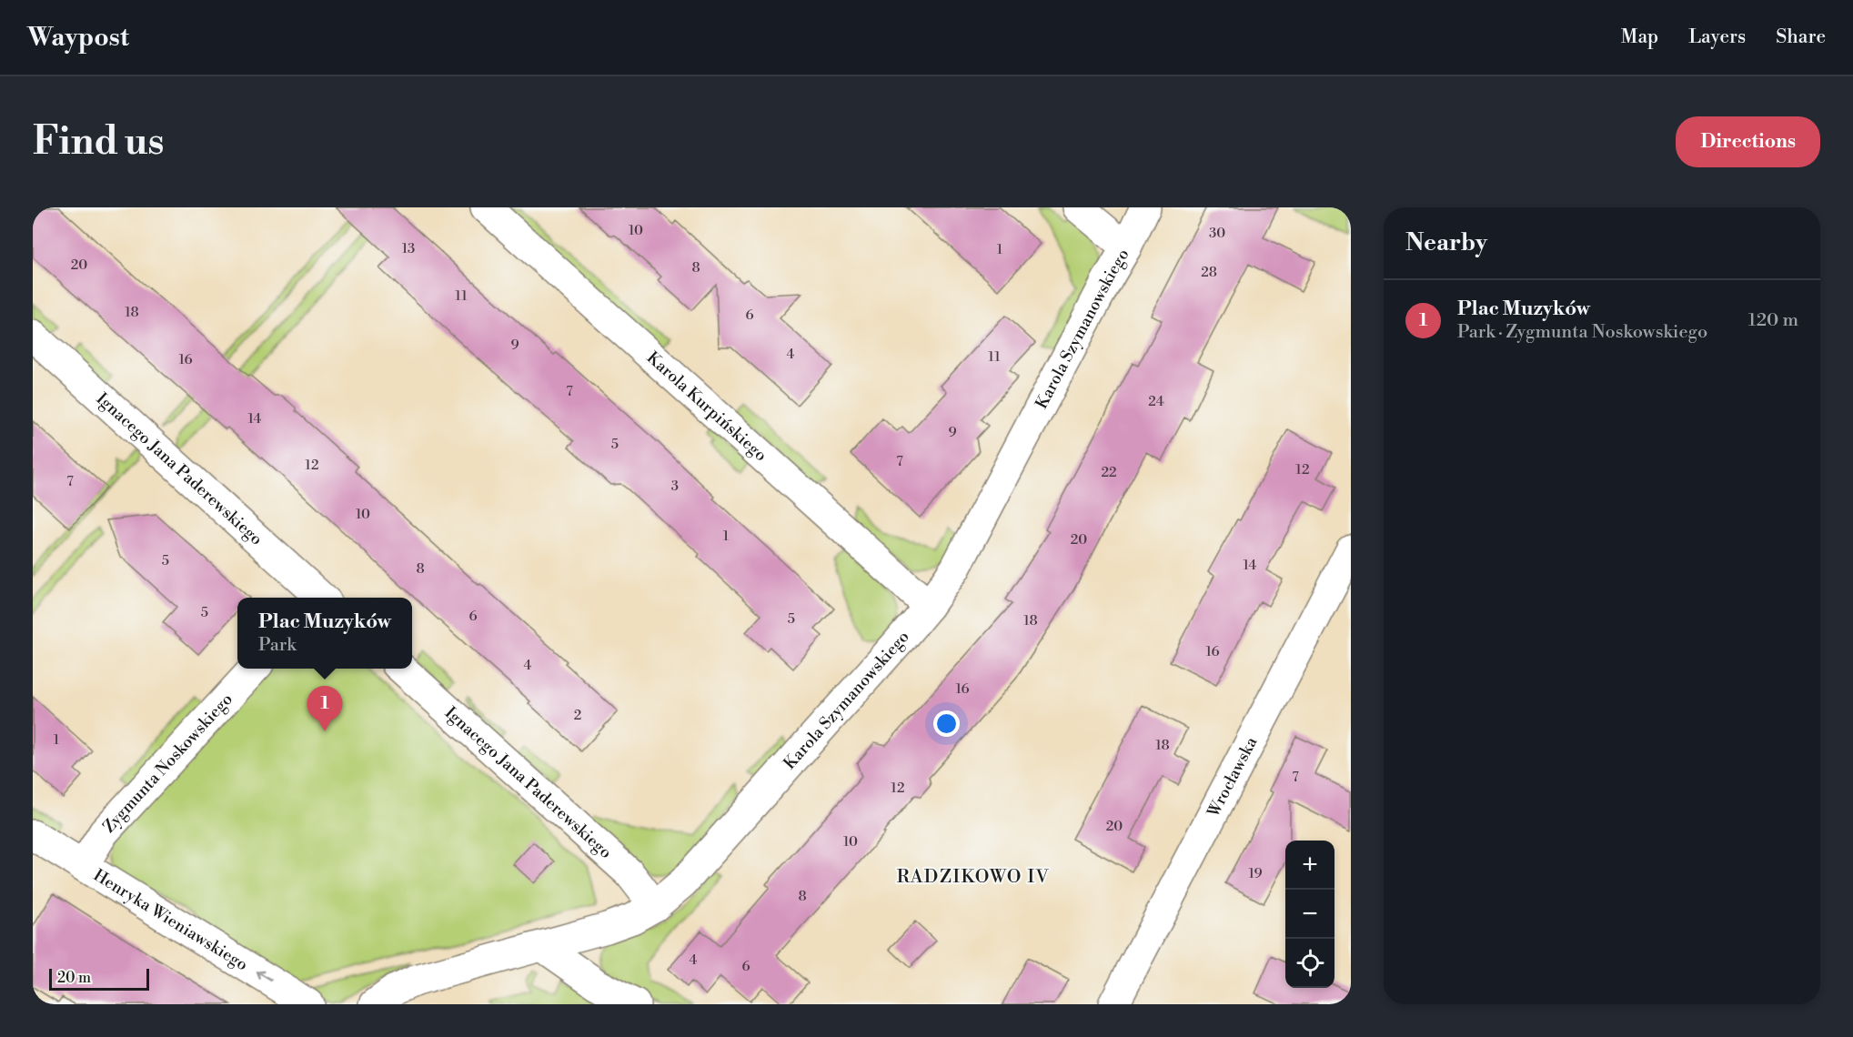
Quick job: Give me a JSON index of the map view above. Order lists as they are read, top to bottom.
{
  "streets": {
    "street": [
      "Karola Szymanowskiego",
      "Karola Kurpińskiego",
      "Ignacego Jana Paderewskiego",
      "Zygmunta Noskowskiego",
      "Wrocławska",
      "Henryka Wieniawskiego"
    ]
  },
  "crossings": [
    ["Karola Szymanowskiego", "Karola Kurpińskiego"],
    ["Karola Szymanowskiego", "Ignacego Jana Paderewskiego"],
    ["Zygmunta Noskowskiego", "Henryka Wieniawskiego"]
  ],
  "one_way": ["Henryka Wieniawskiego"],
  "districts": ["RADZIKOWO IV"],
  "house_numbers": [
    "10",
    "30",
    "13",
    "1",
    "20",
    "8",
    "28",
    "11",
    "18",
    "6",
    "9",
    "4",
    "11",
    "16",
    "7",
    "24",
    "14",
    "9",
    "5",
    "7",
    "12",
    "12",
    "22",
    "7",
    "3",
    "10",
    "1",
    "20",
    "5",
    "14",
    "8",
    "5",
    "6",
    "5",
    "18",
    "16",
    "4",
    "16",
    "2",
    "1",
    "18",
    "7",
    "12",
    "20",
    "10",
    "19",
    "8",
    "4",
    "6"
  ],
  "scale_bar": "20 m",
  "page": {
    "header": "Waypost",
    "nav": ["Map", "Layers", "Share"],
    "buttons": "Directions",
    "title": "Find us",
    "heading": "Nearby",
    "list": [
      {
        "mark": "1",
        "name": "Plac Muzyków",
        "note": "Park · Zygmunta Noskowskiego",
        "value": "120 m"
      }
    ],
    "popup": ["Plac Muzyków", "Park"],
    "pins": "1",
    "map_buttons": ["+", "−"],
    "scale": "20 m"
  }
}
